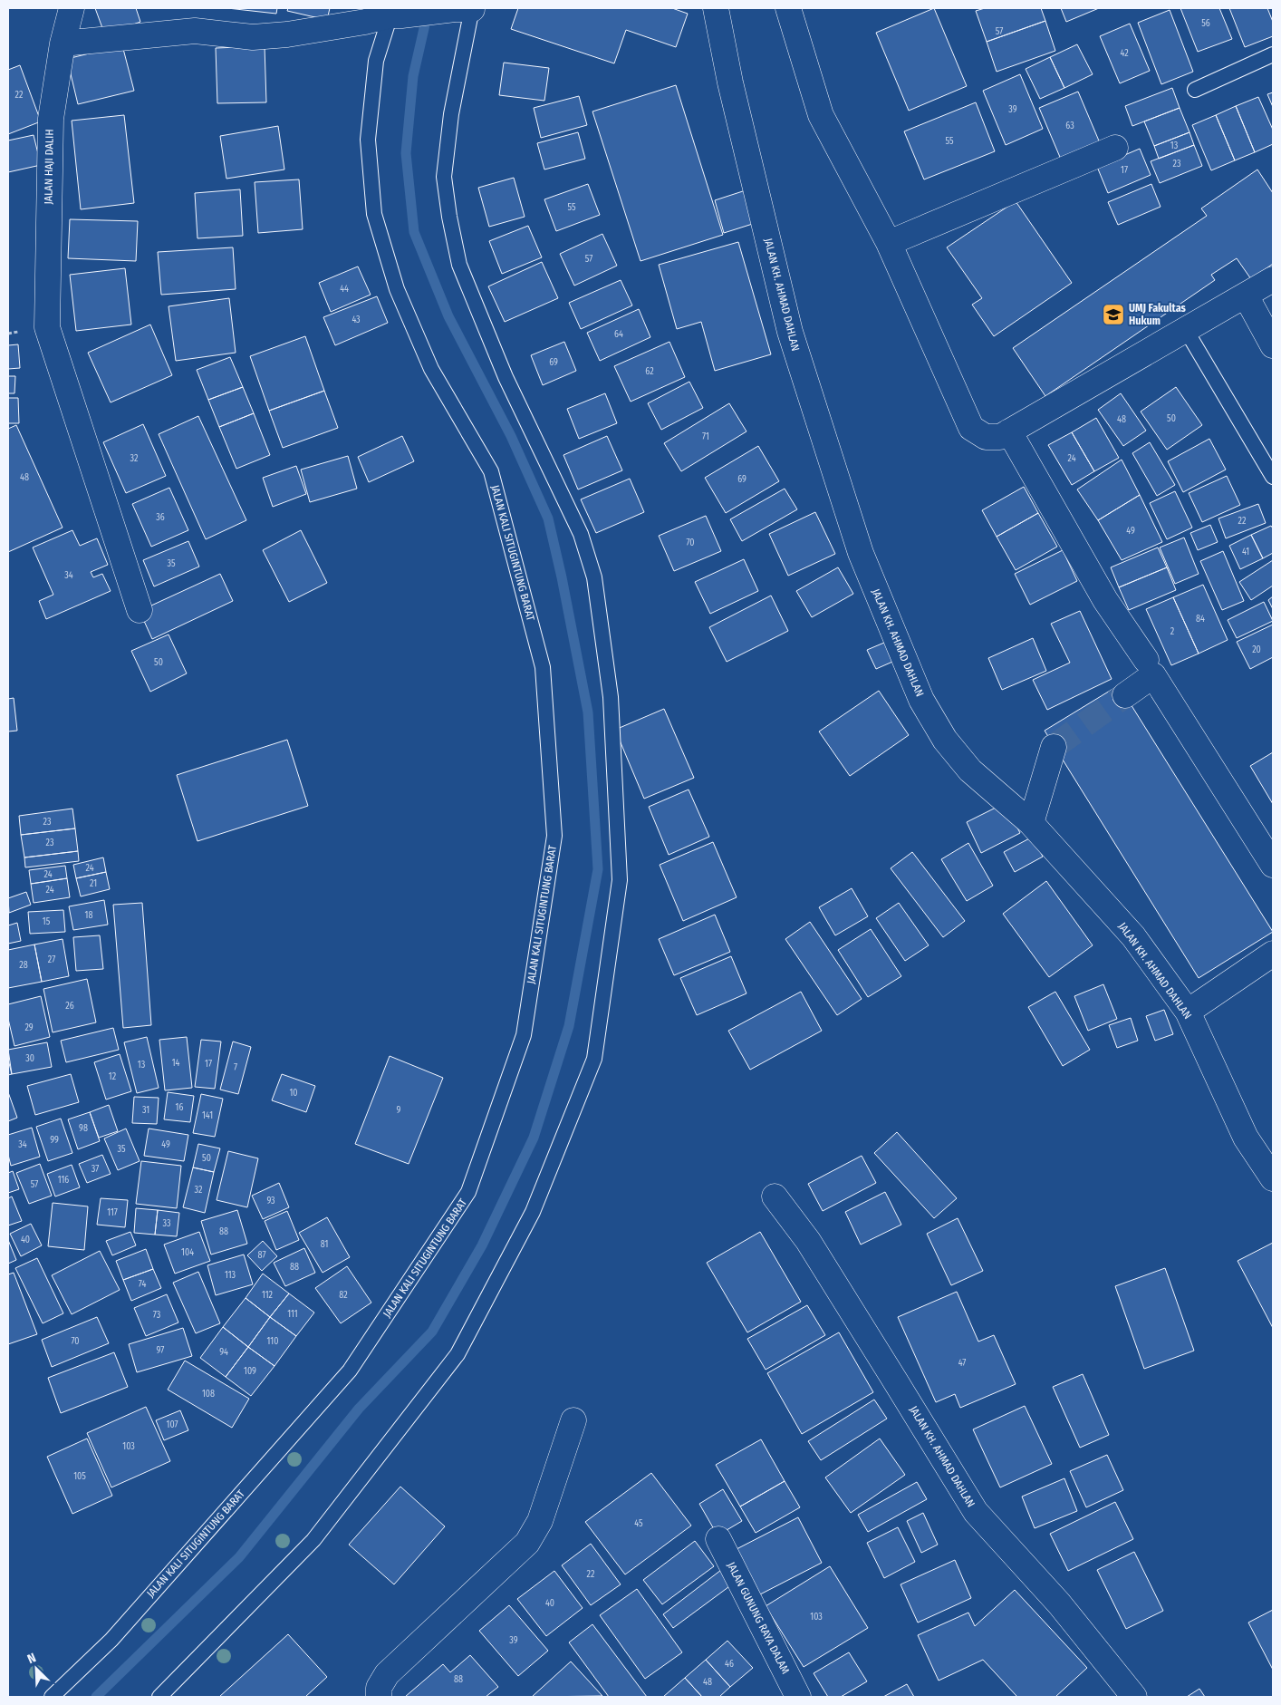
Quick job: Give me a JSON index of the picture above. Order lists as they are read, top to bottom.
{
  "streets": {
    "street": ["JALAN HAJI DALIH", "JALAN KH. AHMAD DAHLAN", "JALAN GUNUNG RAYA DALAM"],
    "lane": ["JALAN KALI SITUGINTUNG BARAT"]
  },
  "places": {
    "school or university": ["UMJ Fakultas Hukum"]
  },
  "house_numbers": [
    "56",
    "57",
    "42",
    "22",
    "39",
    "63",
    "55",
    "13",
    "23",
    "17",
    "55",
    "57",
    "44",
    "43",
    "64",
    "69",
    "62",
    "50",
    "48",
    "71",
    "32",
    "24",
    "48",
    "69",
    "36",
    "22",
    "49",
    "70",
    "41",
    "35",
    "34",
    "84",
    "2",
    "20",
    "50",
    "23",
    "23",
    "24",
    "24",
    "21",
    "24",
    "18",
    "15",
    "27",
    "28",
    "26",
    "29",
    "30",
    "14",
    "17",
    "13",
    "7",
    "12",
    "10",
    "16",
    "31",
    "9",
    "141",
    "98",
    "99",
    "34",
    "49",
    "35",
    "50",
    "37",
    "116",
    "57",
    "32",
    "93",
    "117",
    "33",
    "88",
    "40",
    "81",
    "104",
    "87",
    "88",
    "113",
    "74",
    "112",
    "82",
    "111",
    "73",
    "70",
    "110",
    "97",
    "94",
    "47",
    "109",
    "108",
    "107",
    "103",
    "105",
    "45",
    "22",
    "40",
    "103",
    "39",
    "46",
    "88",
    "48"
  ],
  "north": "top left"
}
